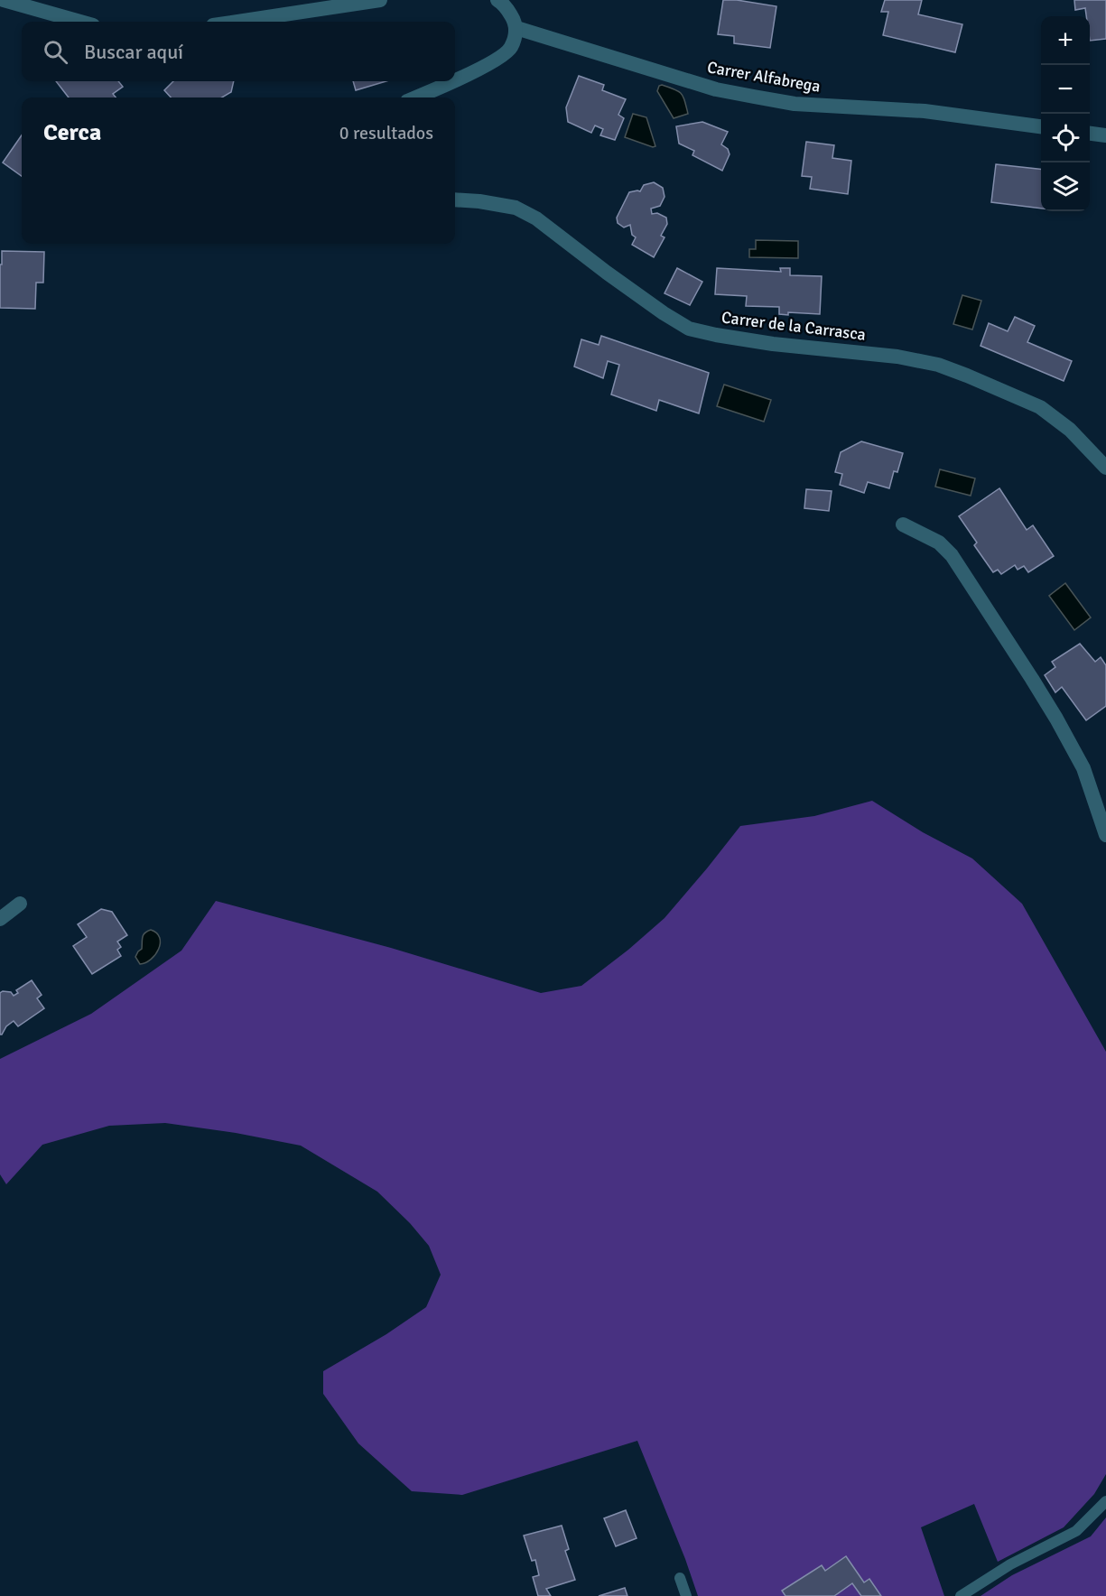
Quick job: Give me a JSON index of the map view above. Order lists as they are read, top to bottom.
{
  "streets": {
    "street": ["Carrer Alfabrega", "Carrer de la Carrasca"]
  },
  "page": {
    "map_buttons": ["+", "−"],
    "search": "Buscar aquí",
    "heading": ["Cerca", "0 resultados"]
  }
}
